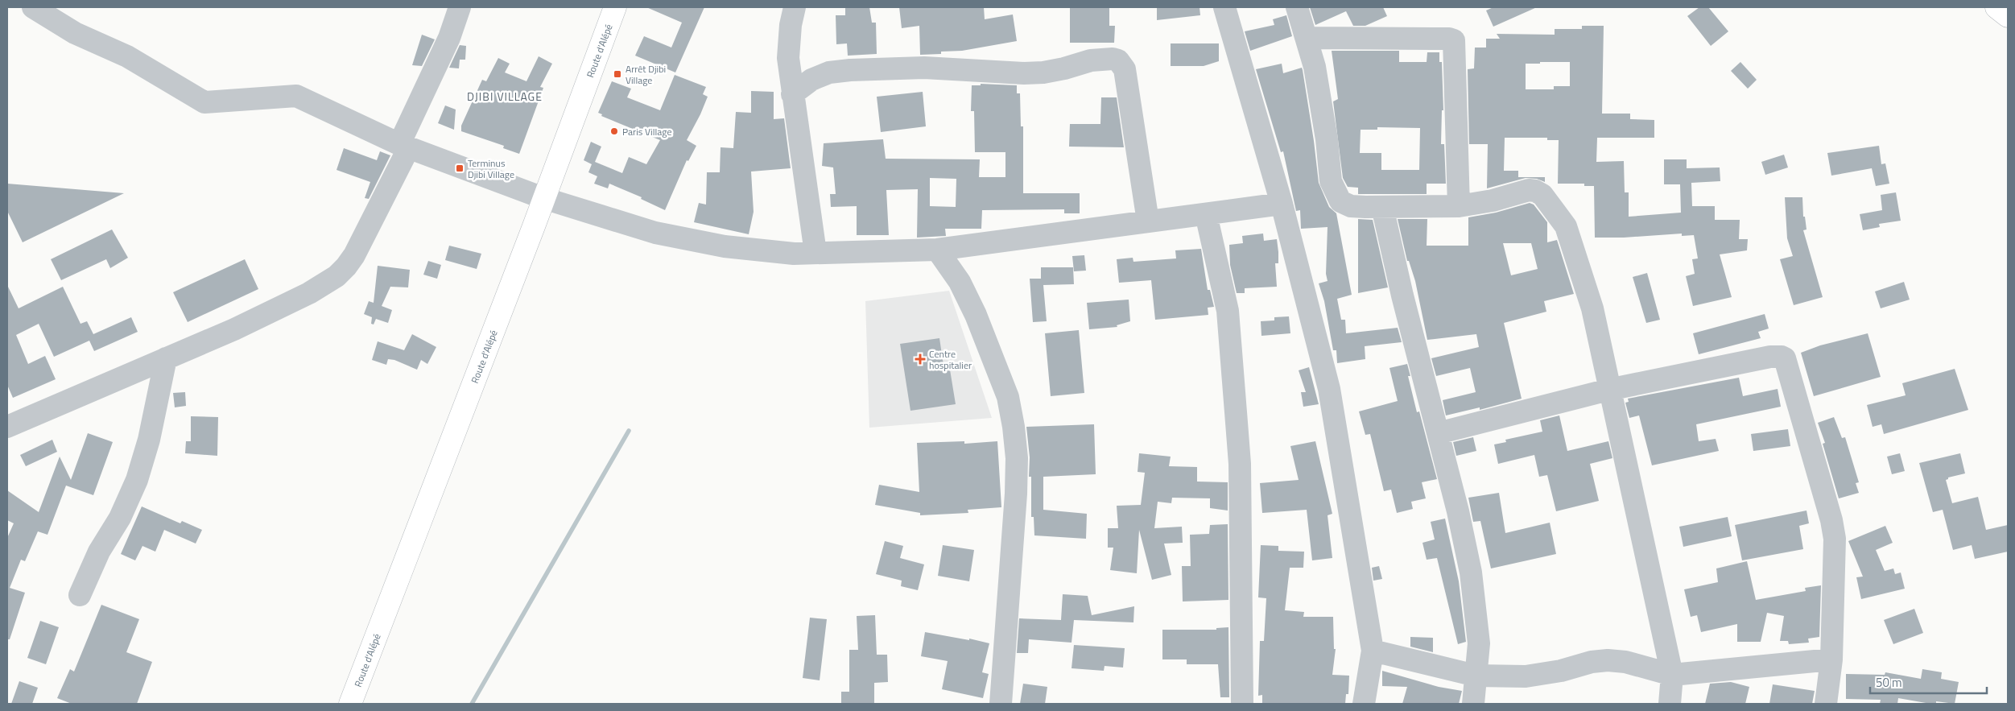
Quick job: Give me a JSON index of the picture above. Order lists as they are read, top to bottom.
{
  "streets": {
    "main road": ["Route d'Alépé"]
  },
  "districts": ["DJIBI VILLAGE"],
  "places": {
    "transit": ["Arrêt Djibi Village", "Terminus Djibi Village"],
    "other": ["Paris Village"],
    "health": ["Centre hospitalier"]
  },
  "scale_bar": "50 m"
}
